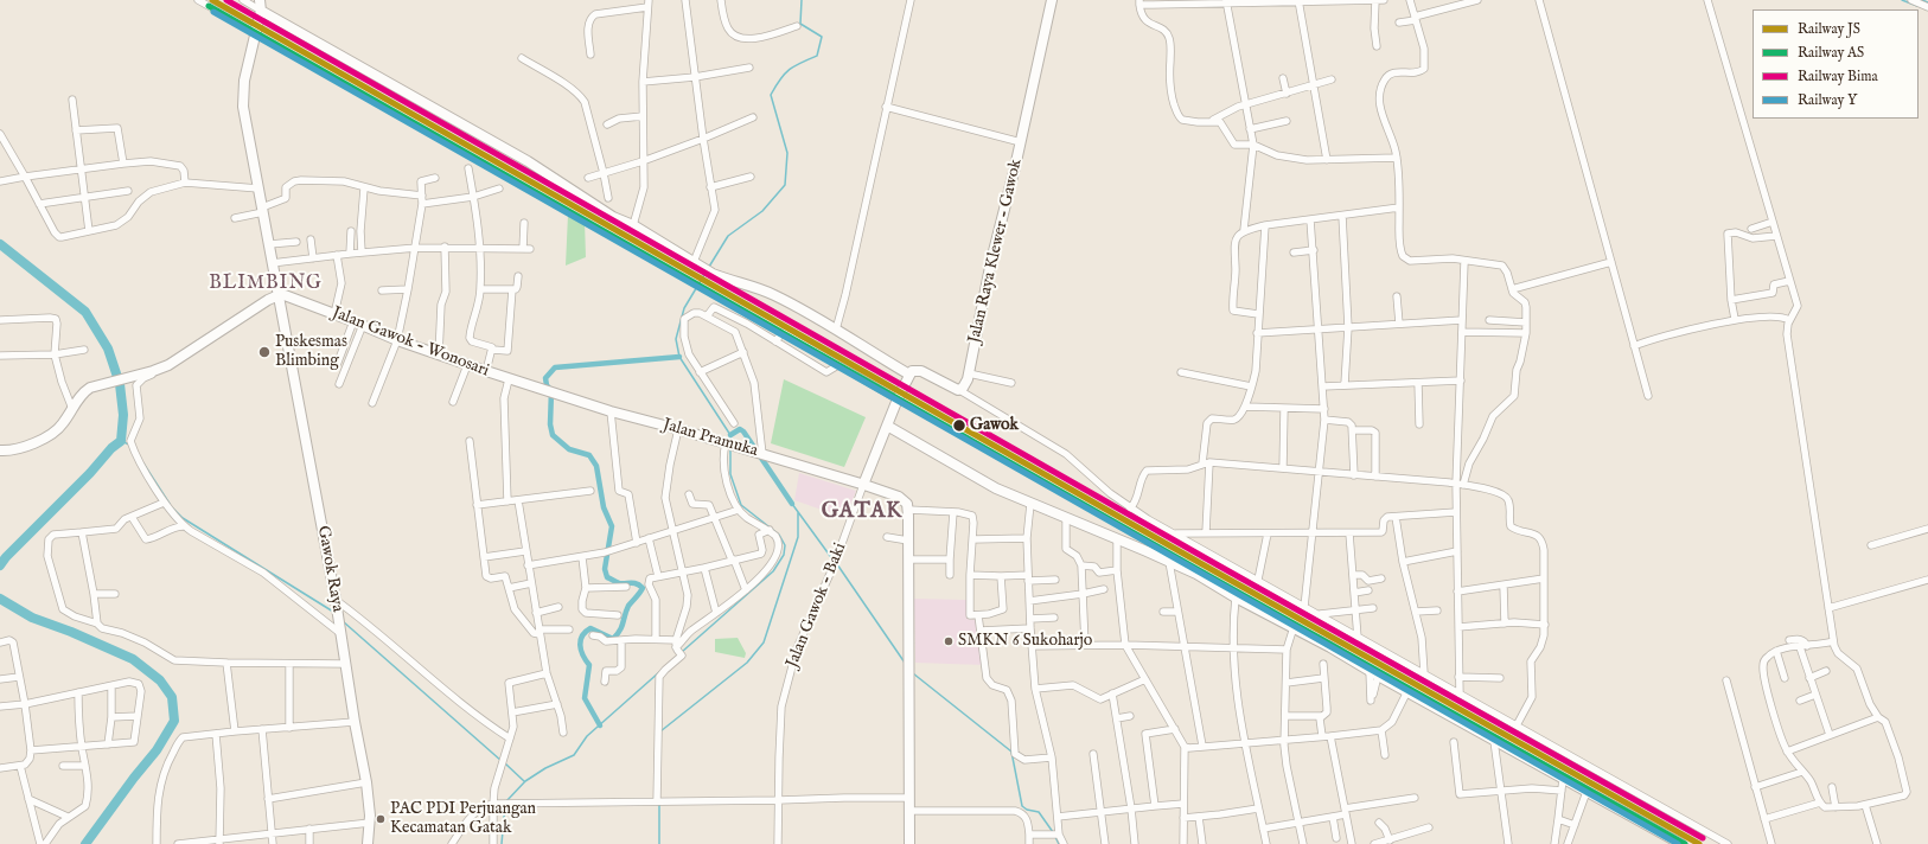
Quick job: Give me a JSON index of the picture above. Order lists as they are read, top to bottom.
{
  "streets": {
    "main road": [
      "Jalan Raya Klewer - Gawok",
      "Jalan Gawok - Wonosari",
      "Jalan Pramuka",
      "Gawok Raya"
    ],
    "street": ["Jalan Gawok - Baki"]
  },
  "crossings": [
    ["Jalan Gawok - Wonosari", "Jalan Pramuka"],
    ["Jalan Gawok - Wonosari", "Gawok Raya"],
    ["Jalan Pramuka", "Jalan Gawok - Baki"]
  ],
  "districts": ["BLIMBING", "GATAK"],
  "places": [
    "Puskesmas Blimbing",
    "Gawok",
    "SMKN 6 Sukoharjo",
    "PAC PDI Perjuangan Kecamatan Gatak"
  ],
  "lines": [
    "rail line JS",
    "rail line Bima",
    "rail line AS",
    "rail line Y"
  ],
  "legend": [
    "Railway JS",
    "Railway AS",
    "Railway Bima",
    "Railway Y"
  ]
}
